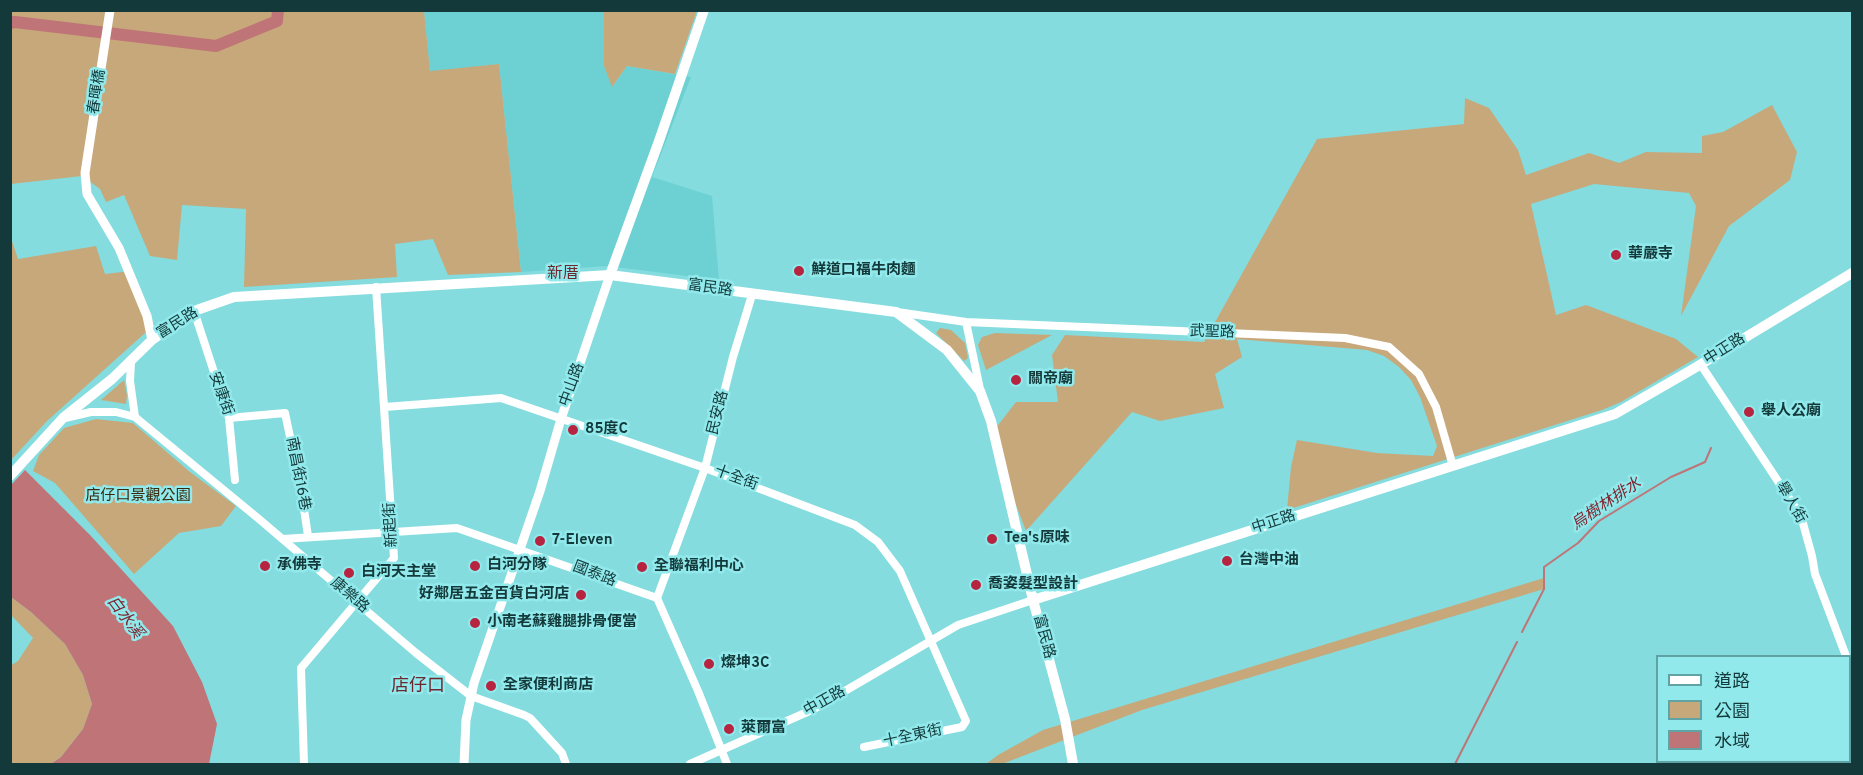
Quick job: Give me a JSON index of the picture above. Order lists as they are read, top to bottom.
{
  "streets": {
    "main road": ["富民路", "中正路", "中山路"],
    "street": [
      "春暉橋",
      "武聖路",
      "安康街",
      "民安路",
      "南昌街16巷",
      "十全街",
      "舉人街",
      "新起街",
      "國泰路",
      "康樂路",
      "十全東街"
    ]
  },
  "crossings": [
    ["春暉橋", "富民路"],
    ["富民路", "武聖路"],
    ["富民路", "中正路"],
    ["富民路", "中山路"],
    ["富民路", "安康街"],
    ["富民路", "民安路"],
    ["富民路", "新起街"],
    ["富民路", "康樂路"],
    ["武聖路", "中正路"],
    ["中正路", "十全街"],
    ["中正路", "舉人街"],
    ["中山路", "十全街"],
    ["中山路", "國泰路"],
    ["中山路", "康樂路"],
    ["安康街", "南昌街16巷"],
    ["民安路", "十全街"],
    ["民安路", "國泰路"],
    ["南昌街16巷", "國泰路"],
    ["十全街", "新起街"],
    ["十全街", "十全東街"],
    ["新起街", "國泰路"],
    ["新起街", "康樂路"],
    ["國泰路", "康樂路"]
  ],
  "districts": ["新厝", "店仔口"],
  "water": ["烏樹林排水", "白水溪"],
  "parks": ["店仔口景觀公園"],
  "places": [
    "華嚴寺",
    "鮮道口福牛肉麵",
    "關帝廟",
    "舉人公廟",
    "85度C",
    "Tea's原味",
    "7-Eleven",
    "台灣中油",
    "承佛寺",
    "白河分隊",
    "全聯福利中心",
    "白河天主堂",
    "喬姿髮型設計",
    "好鄰居五金百貨白河店",
    "小南老蘇雞腿排骨便當",
    "燦坤3C",
    "全家便利商店",
    "萊爾富"
  ],
  "legend": ["道路", "公園", "水域"]
}
